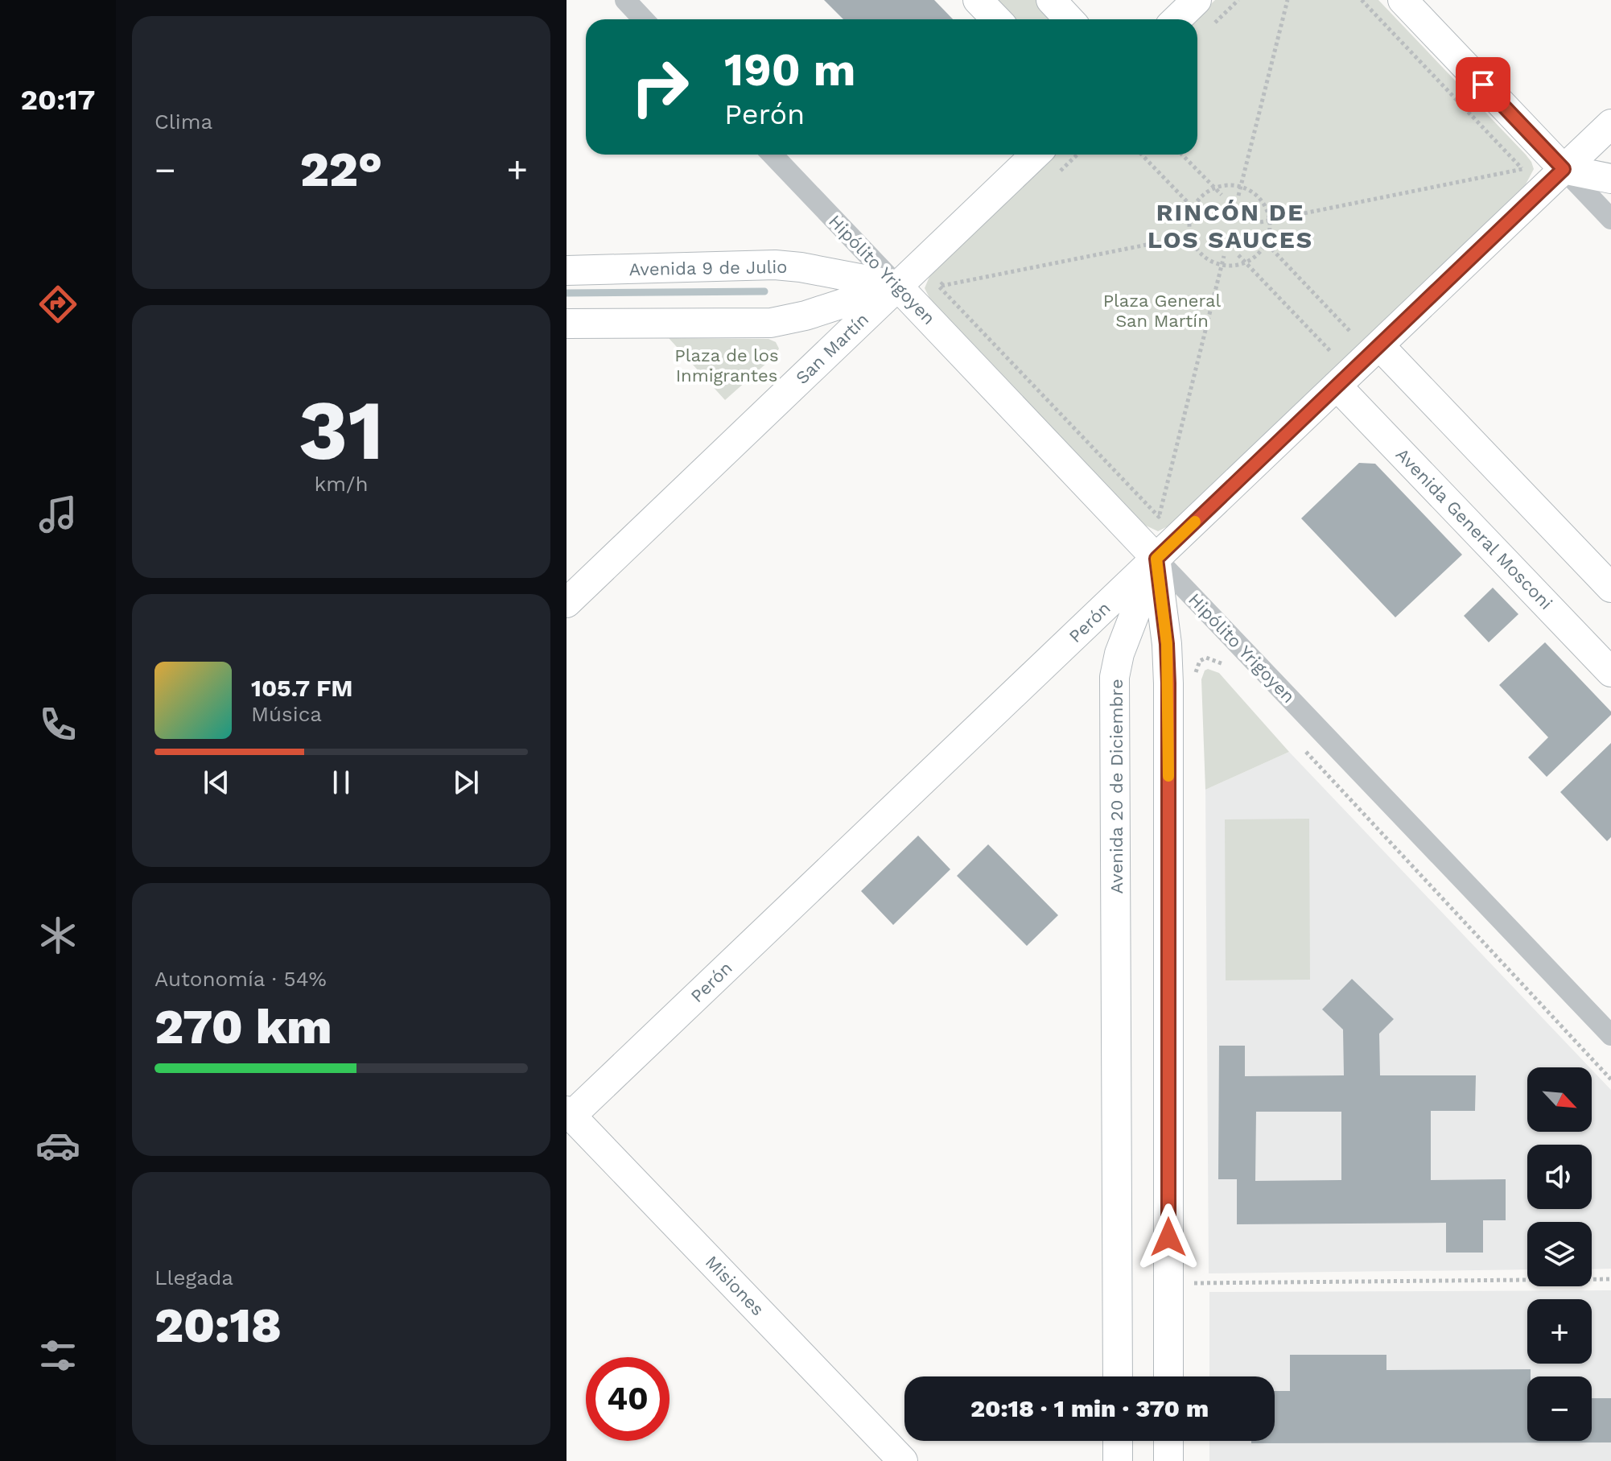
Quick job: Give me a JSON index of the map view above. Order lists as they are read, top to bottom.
{
  "streets": {
    "street": [
      "Avenida 9 de Julio",
      "Hipólito Yrigoyen",
      "San Martín",
      "Avenida General Mosconi",
      "Perón",
      "Avenida 20 de Diciembre",
      "Misiones"
    ]
  },
  "crossings": [
    ["Avenida 9 de Julio", "Hipólito Yrigoyen"],
    ["Avenida 9 de Julio", "San Martín"],
    ["Hipólito Yrigoyen", "San Martín"],
    ["Hipólito Yrigoyen", "Perón"],
    ["Hipólito Yrigoyen", "Avenida 20 de Diciembre"],
    ["Avenida General Mosconi", "Perón"],
    ["Perón", "Avenida 20 de Diciembre"],
    ["Perón", "Misiones"]
  ],
  "districts": ["RINCÓN DE LOS SAUCES"],
  "parks": ["Plaza General San Martín", "Plaza de los Inmigrantes"],
  "north": "bottom right",
  "page": {
    "tabs": "20:17",
    "tile": [
      "Clima",
      ["31", "km/h"],
      ["Autonomía · 54%", "270 km"],
      ["Llegada", "20:18"]
    ],
    "turn": ["190 m", "Perón"],
    "heat": ["−", "22°", "+"],
    "song": ["105.7 FM", "Música"],
    "map_buttons": ["+", "−"],
    "limit": "40",
    "trip": "20:18 · 1 min · 370 m"
  }
}
